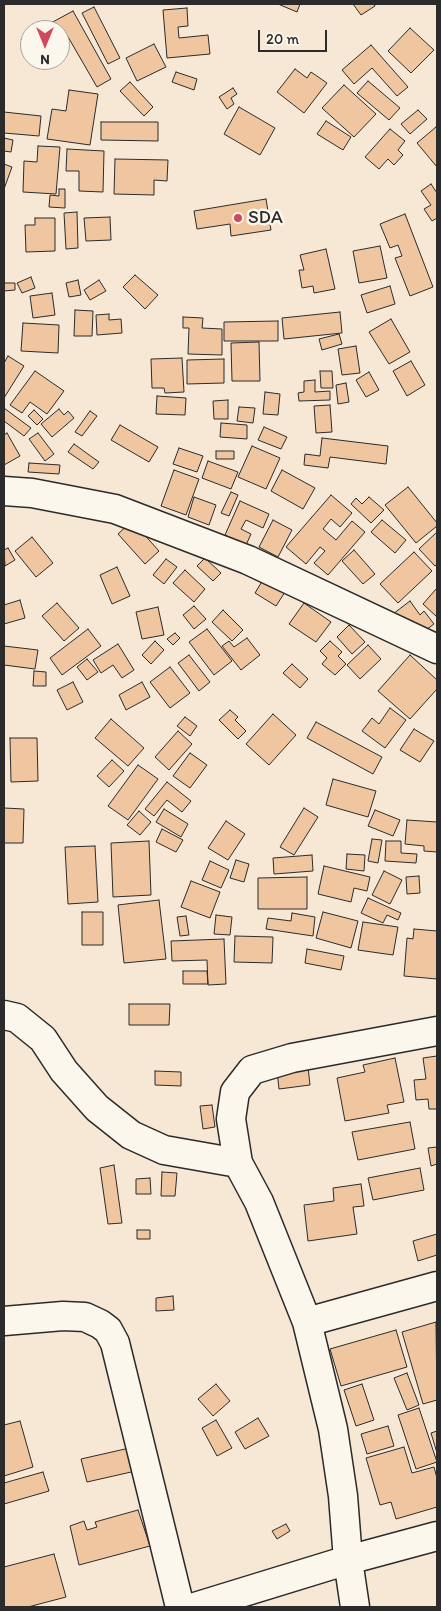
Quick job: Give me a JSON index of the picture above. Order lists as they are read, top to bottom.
{
  "places": ["SDA"],
  "scale_bar": "20 m",
  "north": "bottom"
}
